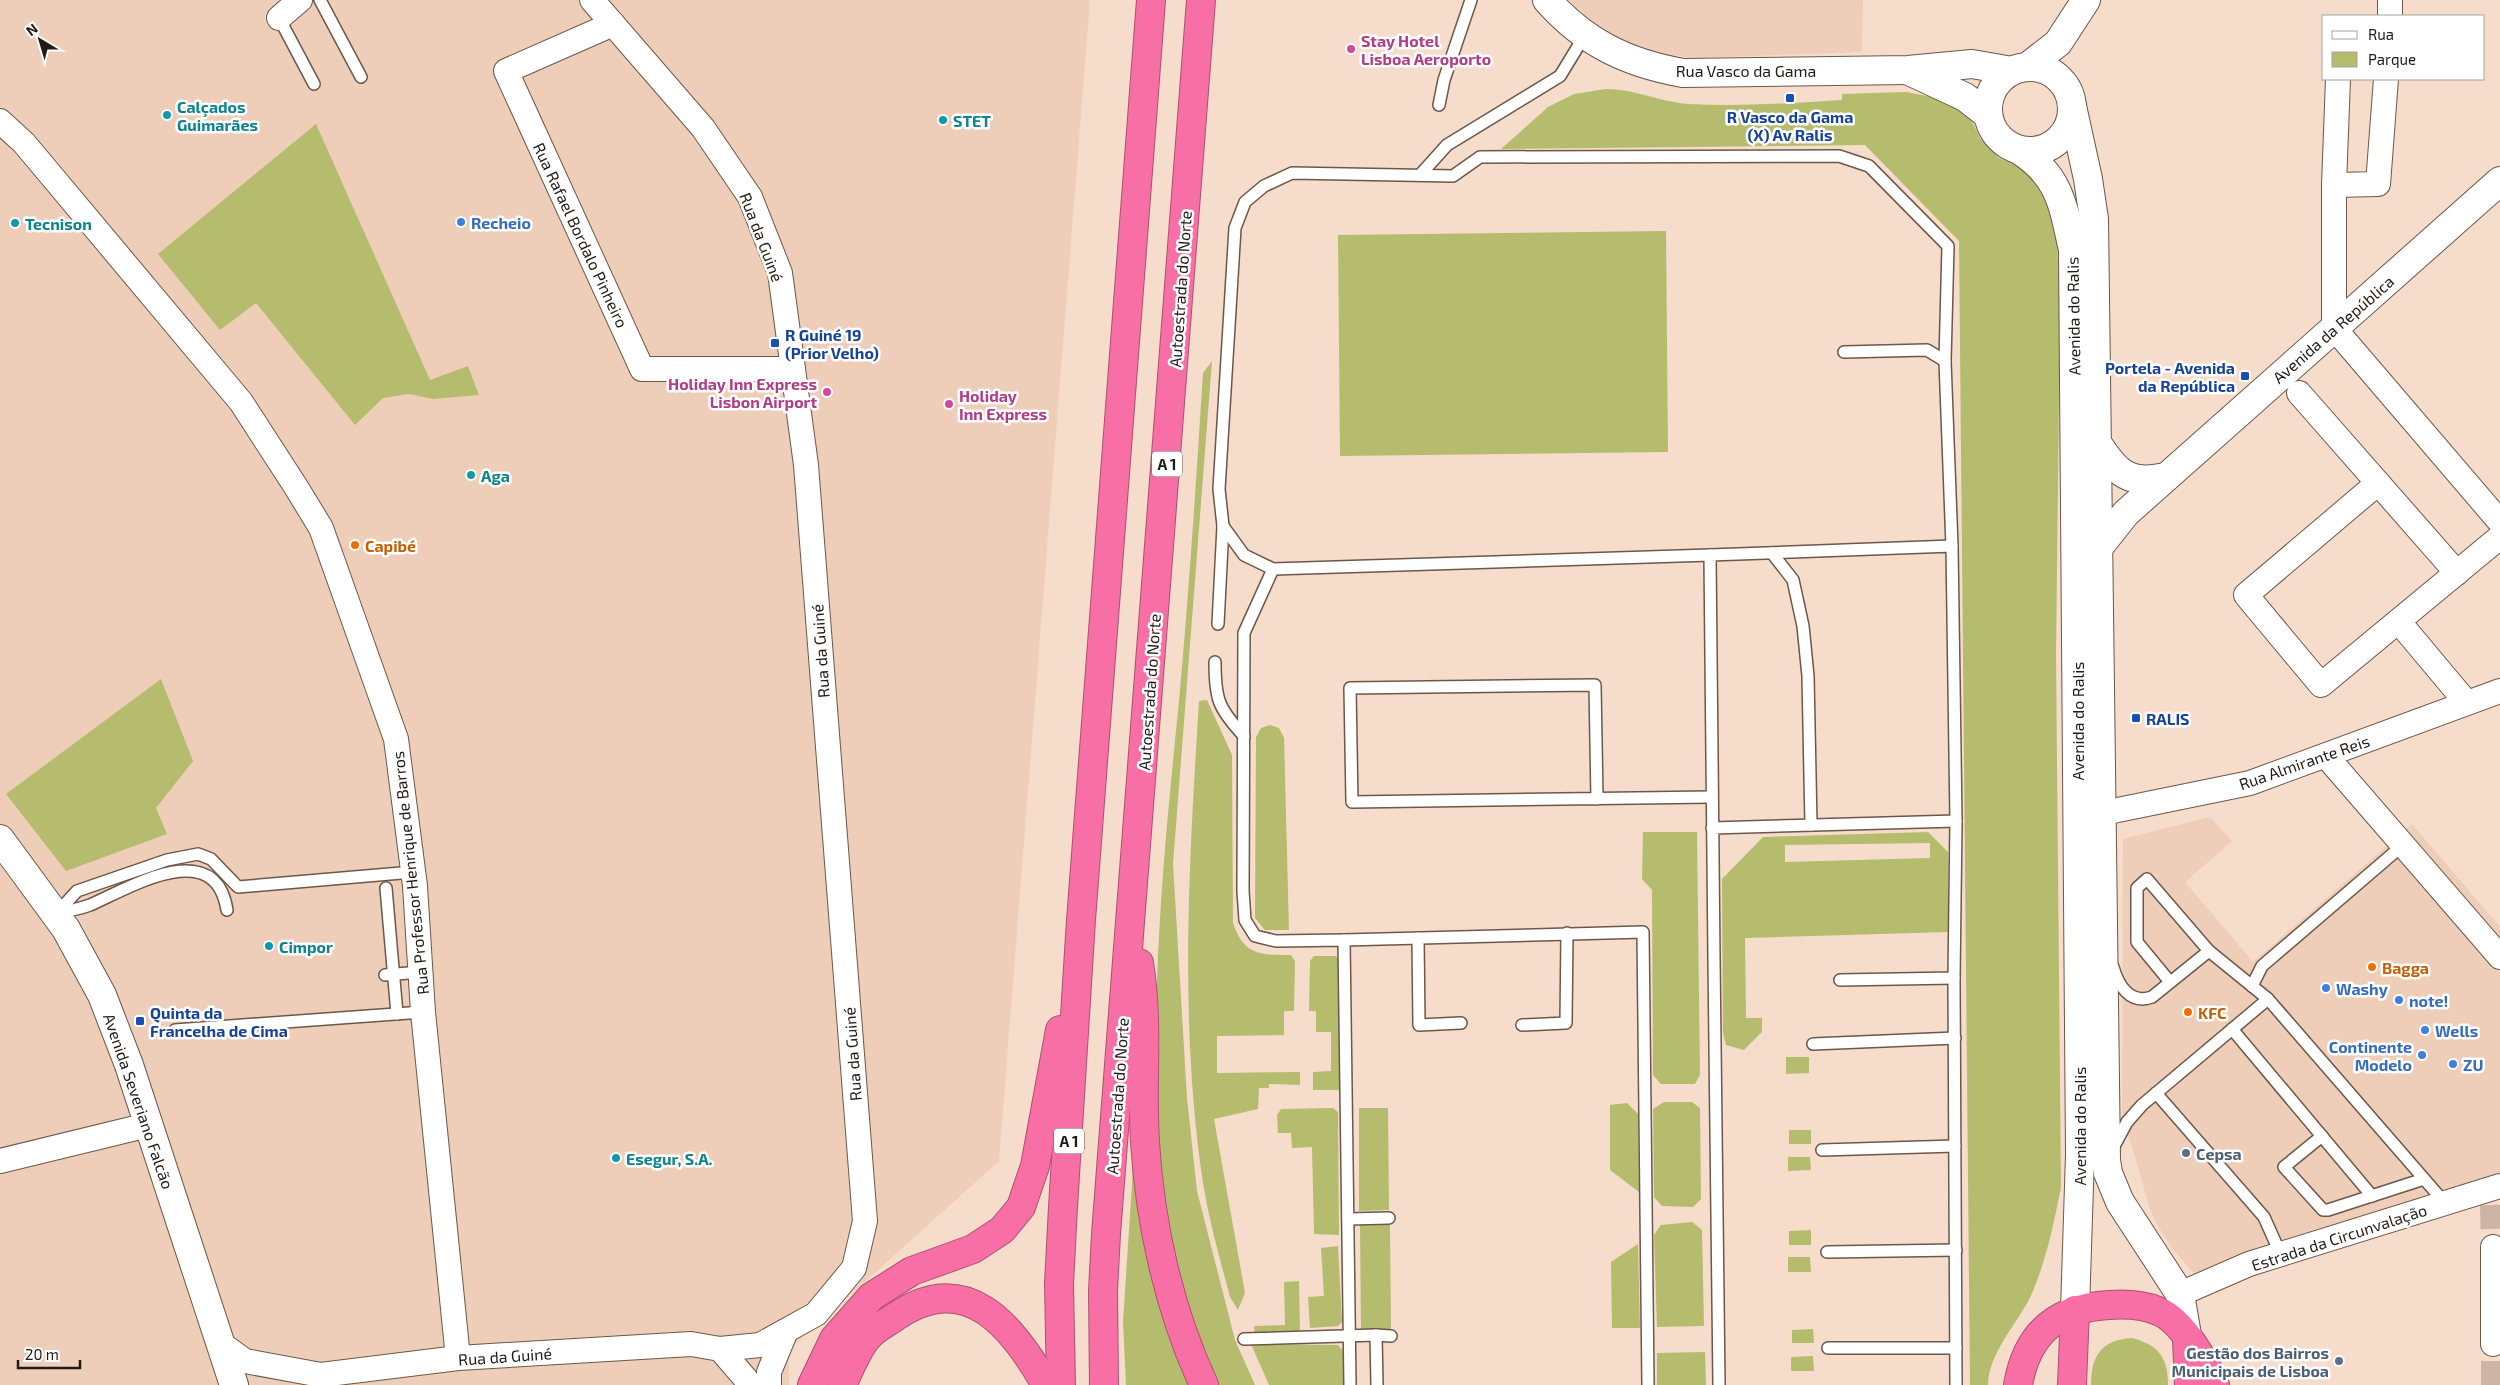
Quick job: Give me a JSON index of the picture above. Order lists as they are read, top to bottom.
{
  "streets": {
    "highway": ["Autoestrada do Norte", "A 1"],
    "street": [
      "Rua Vasco da Gama",
      "Rua Rafael Bordalo Pinheiro",
      "Rua da Guiné",
      "Avenida do Ralis",
      "Avenida da República",
      "Rua Almirante Reis",
      "Rua Professor Henrique de Barros",
      "Avenida Severiano Falcão",
      "Estrada da Circunvalação"
    ]
  },
  "crossings": [
    ["Rua Vasco da Gama", "Avenida do Ralis"],
    ["Rua Rafael Bordalo Pinheiro", "Rua da Guiné"],
    ["Rua da Guiné", "Rua Professor Henrique de Barros"],
    ["Rua da Guiné", "Avenida Severiano Falcão"],
    ["Avenida do Ralis", "Avenida da República"],
    ["Avenida do Ralis", "Rua Almirante Reis"],
    ["Avenida do Ralis", "Estrada da Circunvalação"]
  ],
  "places": {
    "other": [
      "Stay Hotel Lisboa Aeroporto",
      "Calçados Guimarães",
      "STET",
      "Recheio",
      "Tecnison",
      "Holiday Inn Express Lisbon Airport",
      "Holiday Inn Express",
      "Aga",
      "Capibé",
      "Cimpor",
      "Bagga",
      "Washy",
      "note!",
      "KFC",
      "Wells",
      "Continente Modelo",
      "ZU",
      "Cepsa",
      "Esegur, S.A.",
      "Gestão dos Bairros Municipais de Lisboa"
    ],
    "transit": [
      "R Vasco da Gama (X) Av Ralis",
      "R Guiné 19 (Prior Velho)",
      "Portela - Avenida da República",
      "RALIS",
      "Quinta da Francelha de Cima"
    ]
  },
  "legend": ["Rua", "Parque"],
  "scale_bar": "20 m",
  "north": "top left"
}
